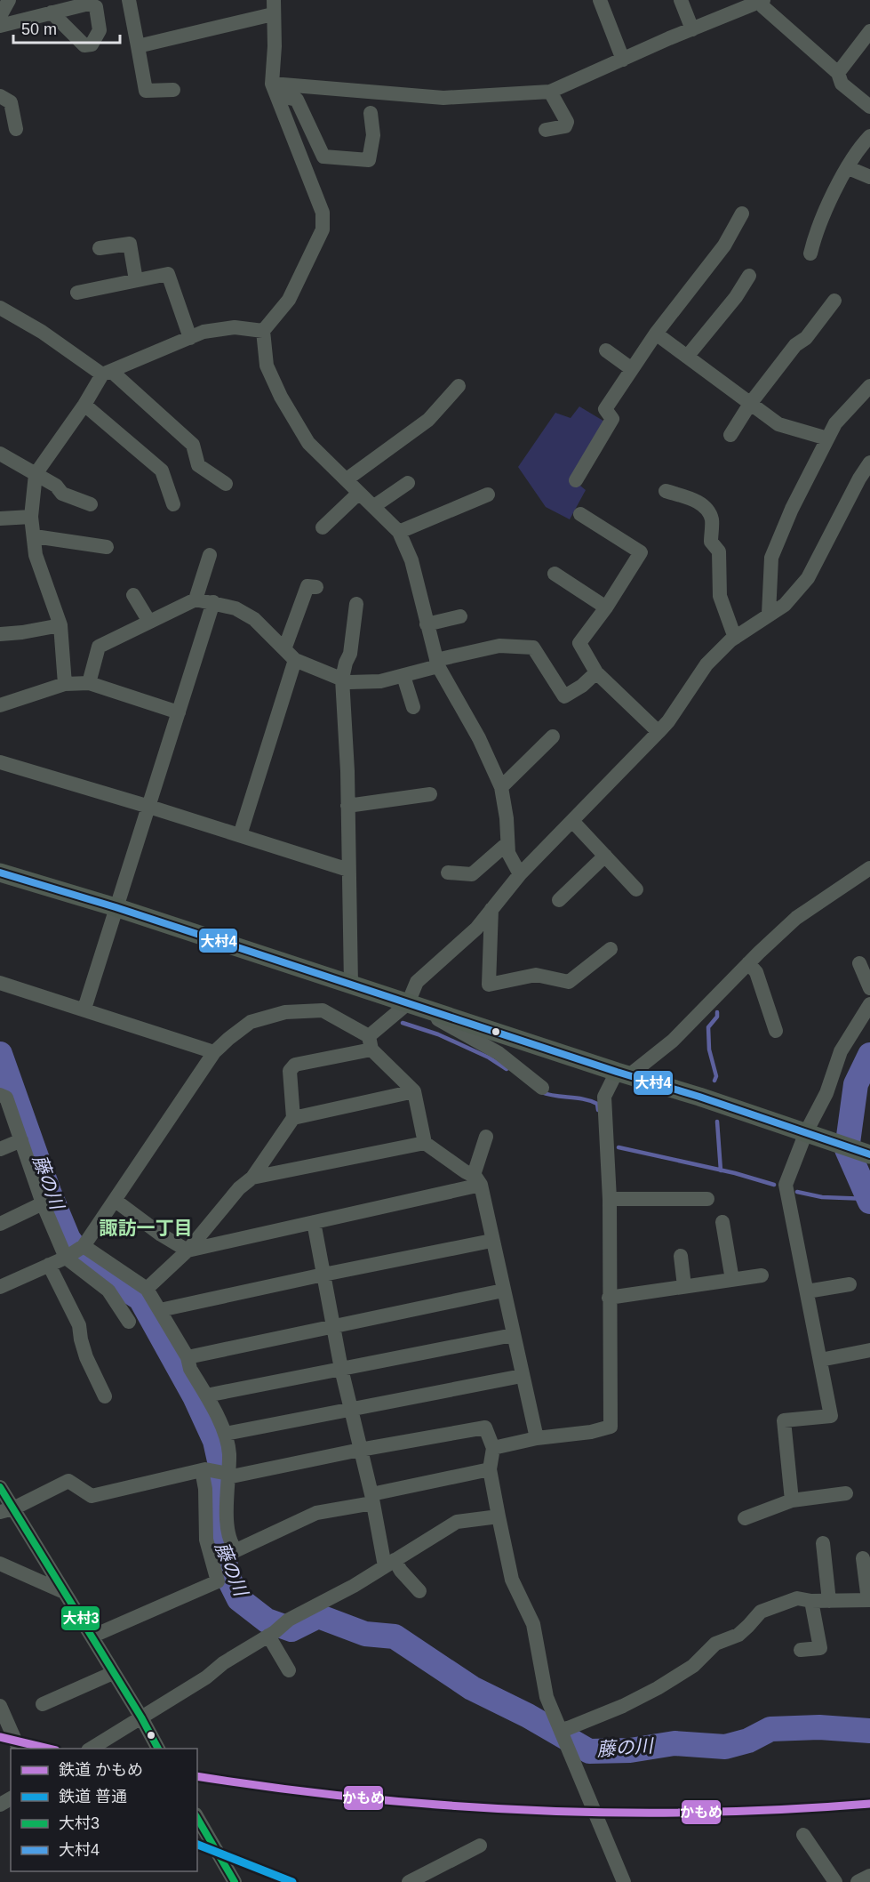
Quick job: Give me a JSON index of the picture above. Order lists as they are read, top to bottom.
{
  "districts": ["諏訪一丁目"],
  "water": ["藤の川"],
  "lines": [
    "transit line 大村4",
    "transit line 大村3",
    "rail line かもめ",
    "rail line 普通"
  ],
  "legend": [
    "鉄道 かもめ",
    "鉄道 普通",
    "大村3",
    "大村4"
  ],
  "scale_bar": "50 m"
}
